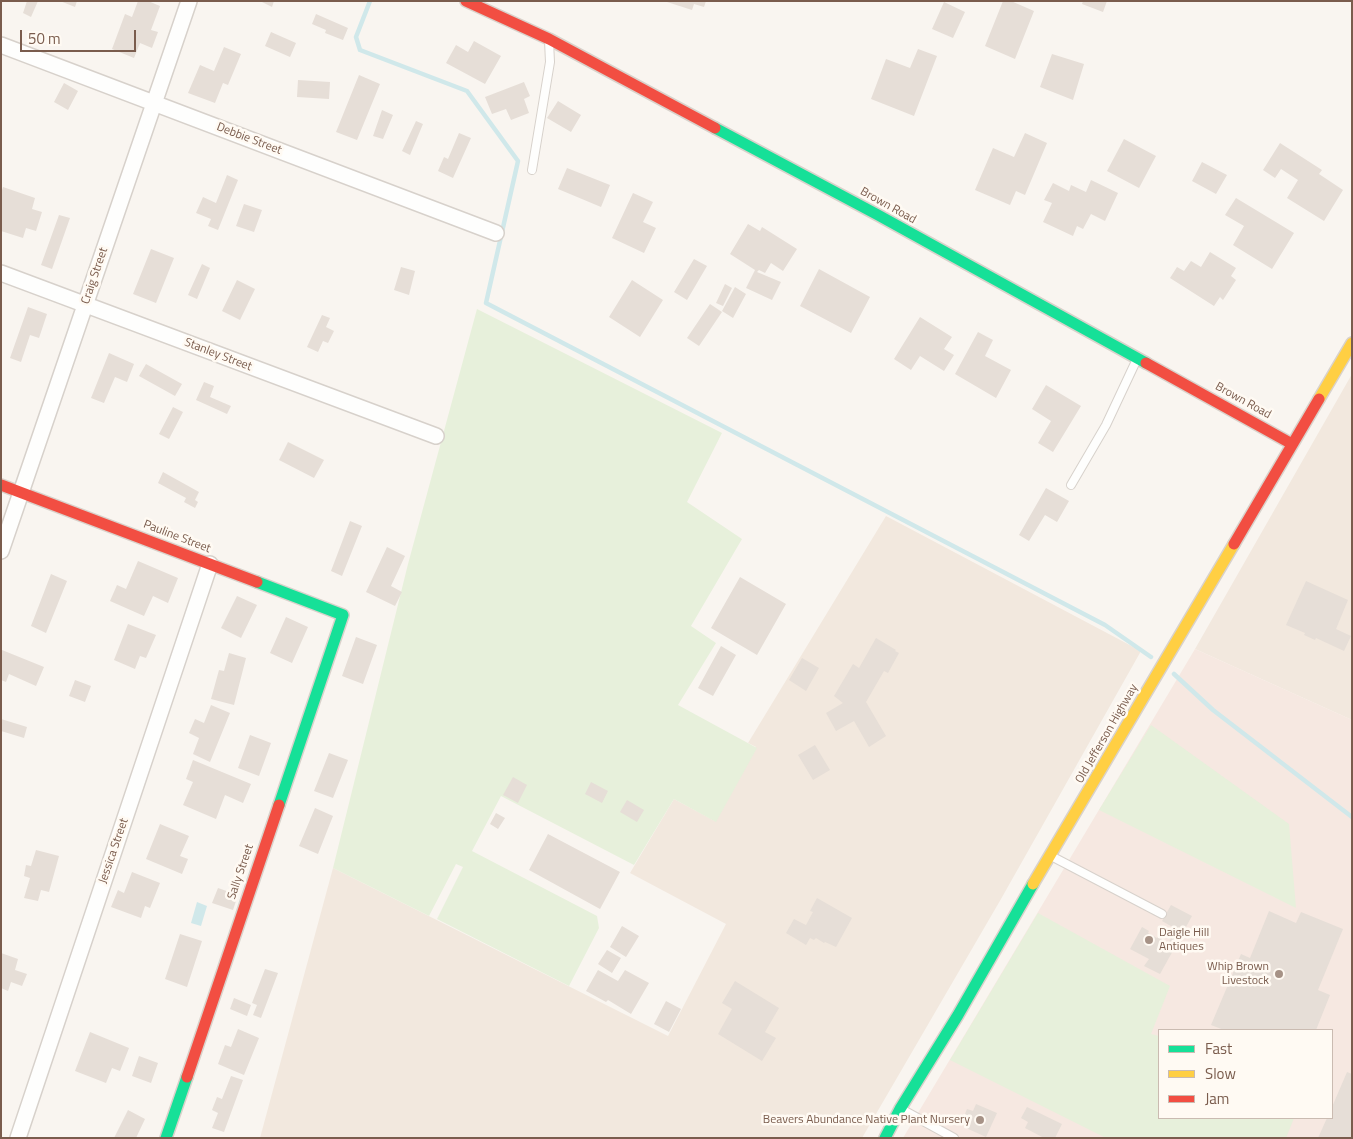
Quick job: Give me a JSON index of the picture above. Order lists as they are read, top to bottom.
{
  "streets": {
    "street": [
      "Debbie Street",
      "Brown Road",
      "Craig Street",
      "Stanley Street",
      "Pauline Street",
      "Old Jefferson Highway",
      "Jessica Street",
      "Sally Street"
    ]
  },
  "crossings": [
    ["Debbie Street", "Craig Street"],
    ["Brown Road", "Old Jefferson Highway"],
    ["Craig Street", "Stanley Street"],
    ["Craig Street", "Pauline Street"],
    ["Pauline Street", "Jessica Street"],
    ["Pauline Street", "Sally Street"]
  ],
  "places": ["Daigle Hill Antiques", "Whip Brown Livestock", "Beavers Abundance Native Plant Nursery"],
  "legend": ["Fast", "Slow", "Jam"],
  "scale_bar": "50 m"
}
